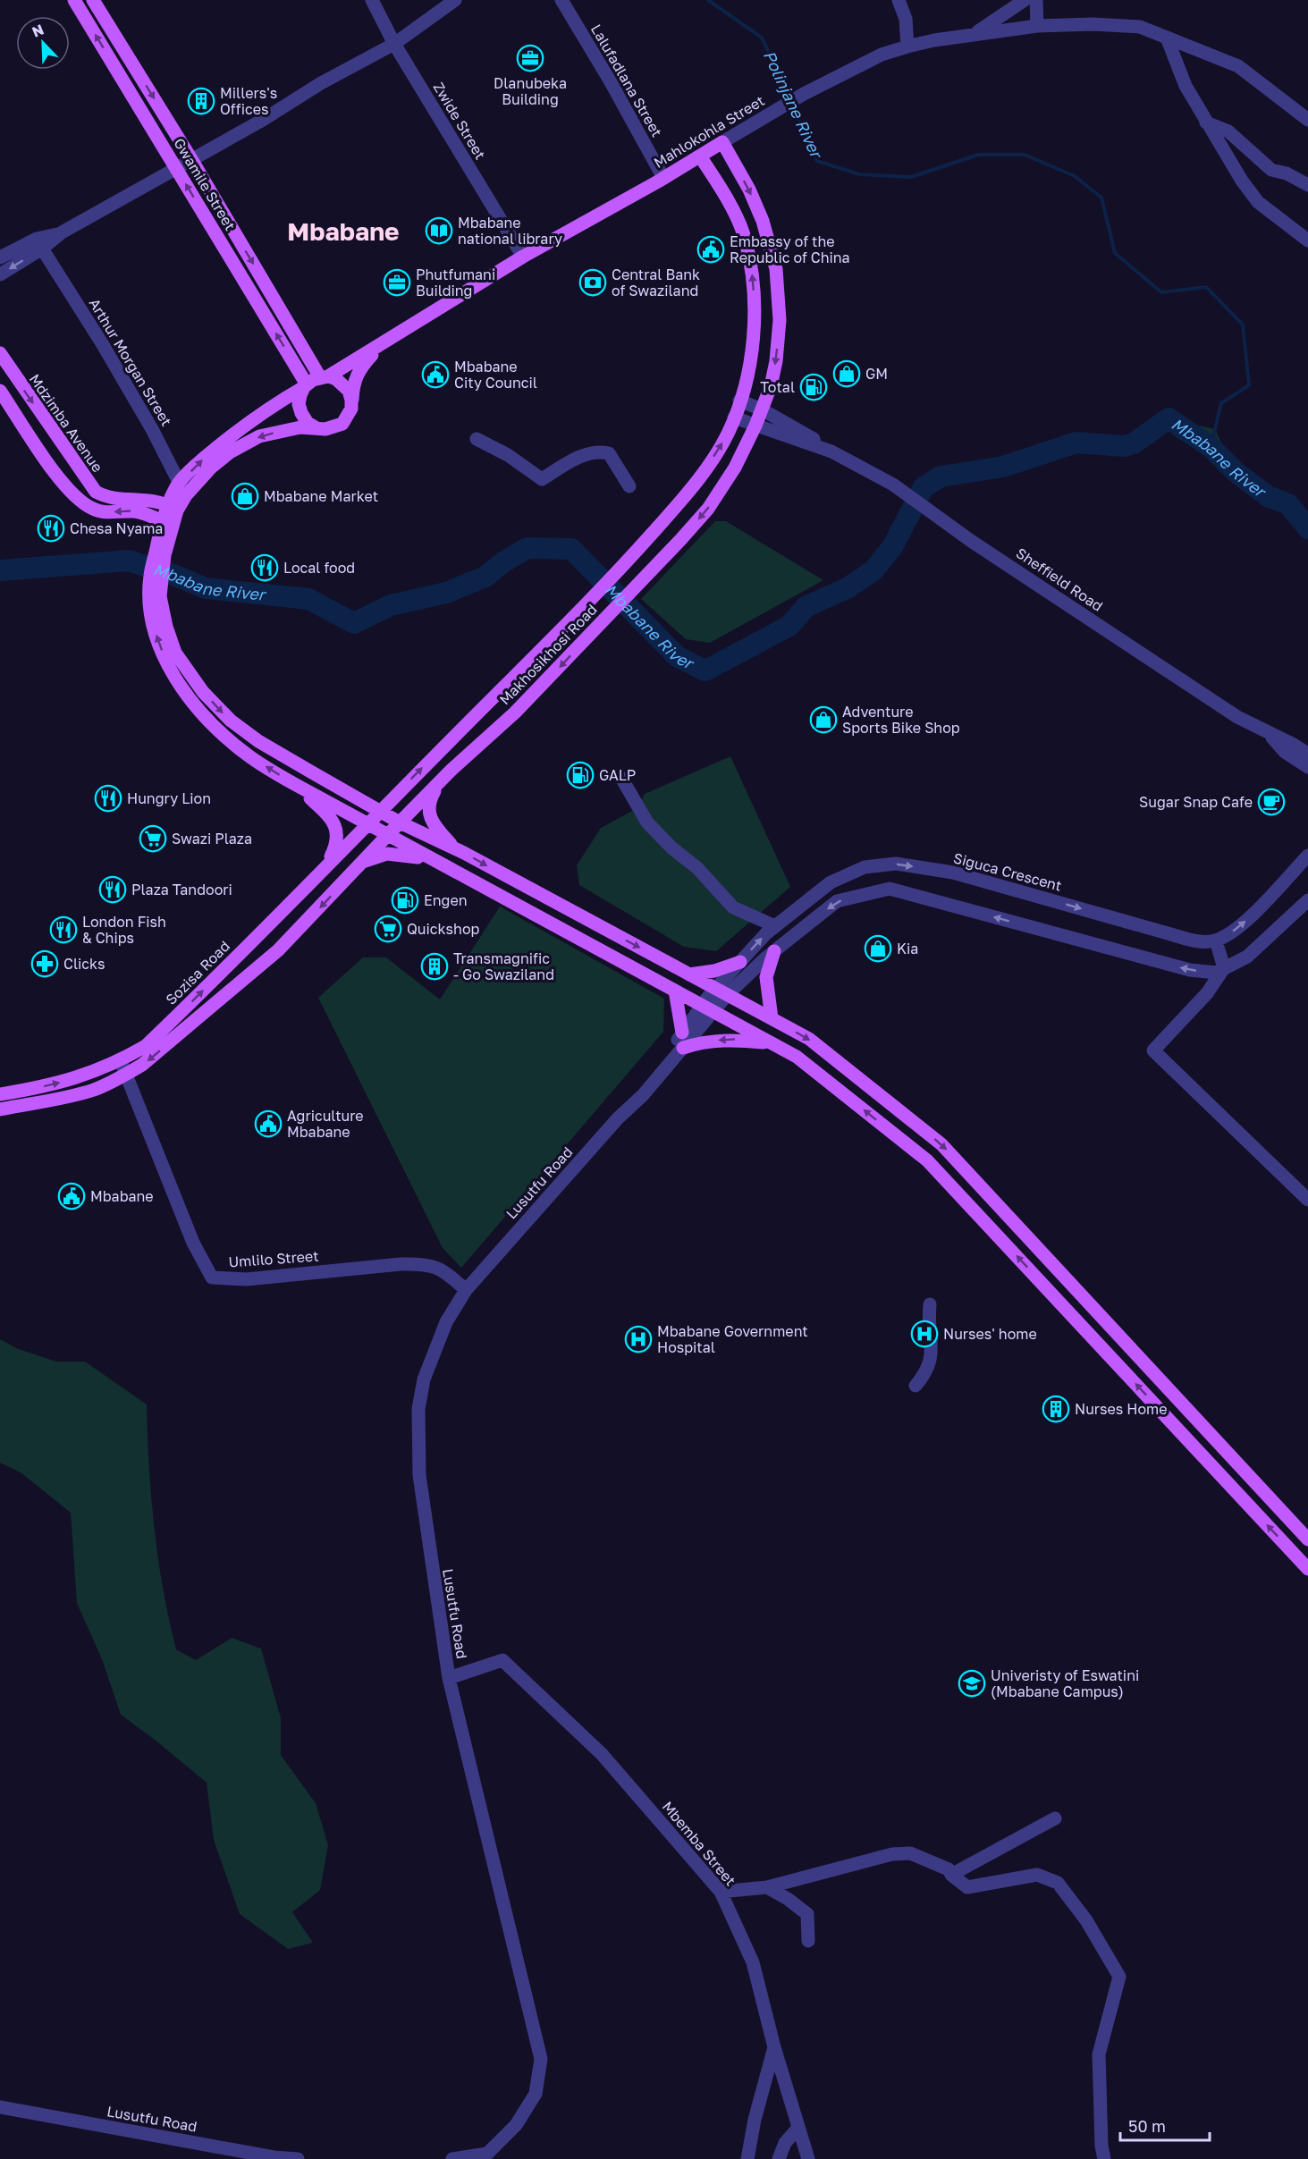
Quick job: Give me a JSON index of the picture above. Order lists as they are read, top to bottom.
{
  "streets": {
    "main road": [
      "Mahlokohla Street",
      "Gwamile Street",
      "Mdzimba Avenue",
      "Makhosikhosi Road",
      "Sozisa Road"
    ],
    "street": [
      "Lalufadlana Street",
      "Zwide Street",
      "Arthur Morgan Street",
      "Sheffield Road",
      "Siguca Crescent",
      "Lusutfu Road",
      "Umlilo Street",
      "Mbemba Street"
    ]
  },
  "crossings": [
    ["Lalufadlana Street", "Mahlokohla Street"],
    ["Zwide Street", "Mahlokohla Street"],
    ["Mahlokohla Street", "Gwamile Street"],
    ["Mahlokohla Street", "Makhosikhosi Road"],
    ["Sheffield Road", "Makhosikhosi Road"],
    ["Makhosikhosi Road", "Sozisa Road"],
    ["Siguca Crescent", "Lusutfu Road"],
    ["Sozisa Road", "Umlilo Street"],
    ["Lusutfu Road", "Umlilo Street"],
    ["Lusutfu Road", "Mbemba Street"]
  ],
  "districts": ["Mbabane"],
  "water": ["Polinjane River", "Mbabane River"],
  "places": {
    "office": ["Dlanubeka Building", "Phutfumani Building"],
    "building": ["Millers's Offices", "Transmagnific - Go Swaziland", "Nurses Home"],
    "library": ["Mbabane national library"],
    "public building": [
      "Embassy of the Republic of China",
      "Mbabane City Council",
      "Agriculture Mbabane",
      "Mbabane"
    ],
    "bank": ["Central Bank of Swaziland"],
    "shop": [
      "GM",
      "Mbabane Market",
      "Adventure Sports Bike Shop",
      "Kia"
    ],
    "fuel station": ["Total", "GALP", "Engen"],
    "restaurant": [
      "Chesa Nyama",
      "Local food",
      "Hungry Lion",
      "Plaza Tandoori",
      "London Fish & Chips"
    ],
    "cafe": ["Sugar Snap Cafe"],
    "supermarket": ["Swazi Plaza", "Quickshop"],
    "pharmacy": ["Clicks"],
    "hospital": ["Nurses' home", "Mbabane Government Hospital"],
    "school or university": ["Univeristy of Eswatini (Mbabane Campus)"]
  },
  "scale_bar": "50 m",
  "north": "top left"
}
